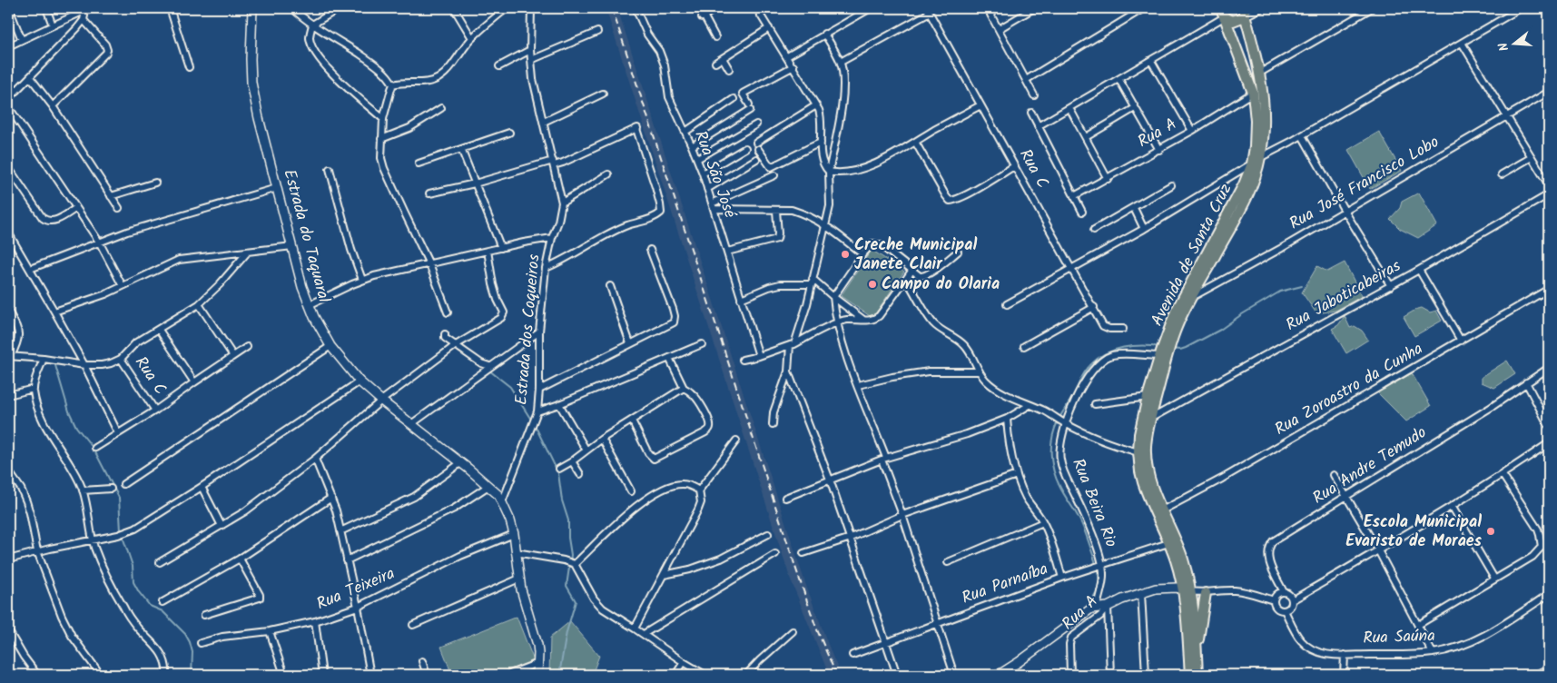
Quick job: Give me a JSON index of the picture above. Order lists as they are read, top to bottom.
{
  "streets": {
    "main road": ["Avenida de Santa Cruz"],
    "street": [
      "Rua A",
      "Rua C",
      "Rua São José",
      "Rua José Francisco Lobo",
      "Estrada do Taquaral",
      "Rua Jaboticabeiras",
      "Estrada dos Coqueiros",
      "Rua Zoroastro da Cunha",
      "Rua Andre Temudo",
      "Rua Beira Rio",
      "Rua Parnaíba",
      "Rua Teixeira",
      "Rua Saúna"
    ]
  },
  "crossings": [
    ["Rua A", "Avenida de Santa Cruz"],
    ["Rua José Francisco Lobo", "Avenida de Santa Cruz"],
    ["Estrada do Taquaral", "Estrada dos Coqueiros"],
    ["Avenida de Santa Cruz", "Rua Jaboticabeiras"],
    ["Avenida de Santa Cruz", "Rua Zoroastro da Cunha"],
    ["Avenida de Santa Cruz", "Rua Beira Rio"],
    ["Avenida de Santa Cruz", "Rua Parnaíba"],
    ["Rua Andre Temudo", "Rua Saúna"],
    ["Rua Beira Rio", "Rua Parnaíba"]
  ],
  "places": ["Creche Municipal Janete Clair", "Campo do Olaria", "Escola Municipal Evaristo de Moraes"],
  "north": "left"
}
